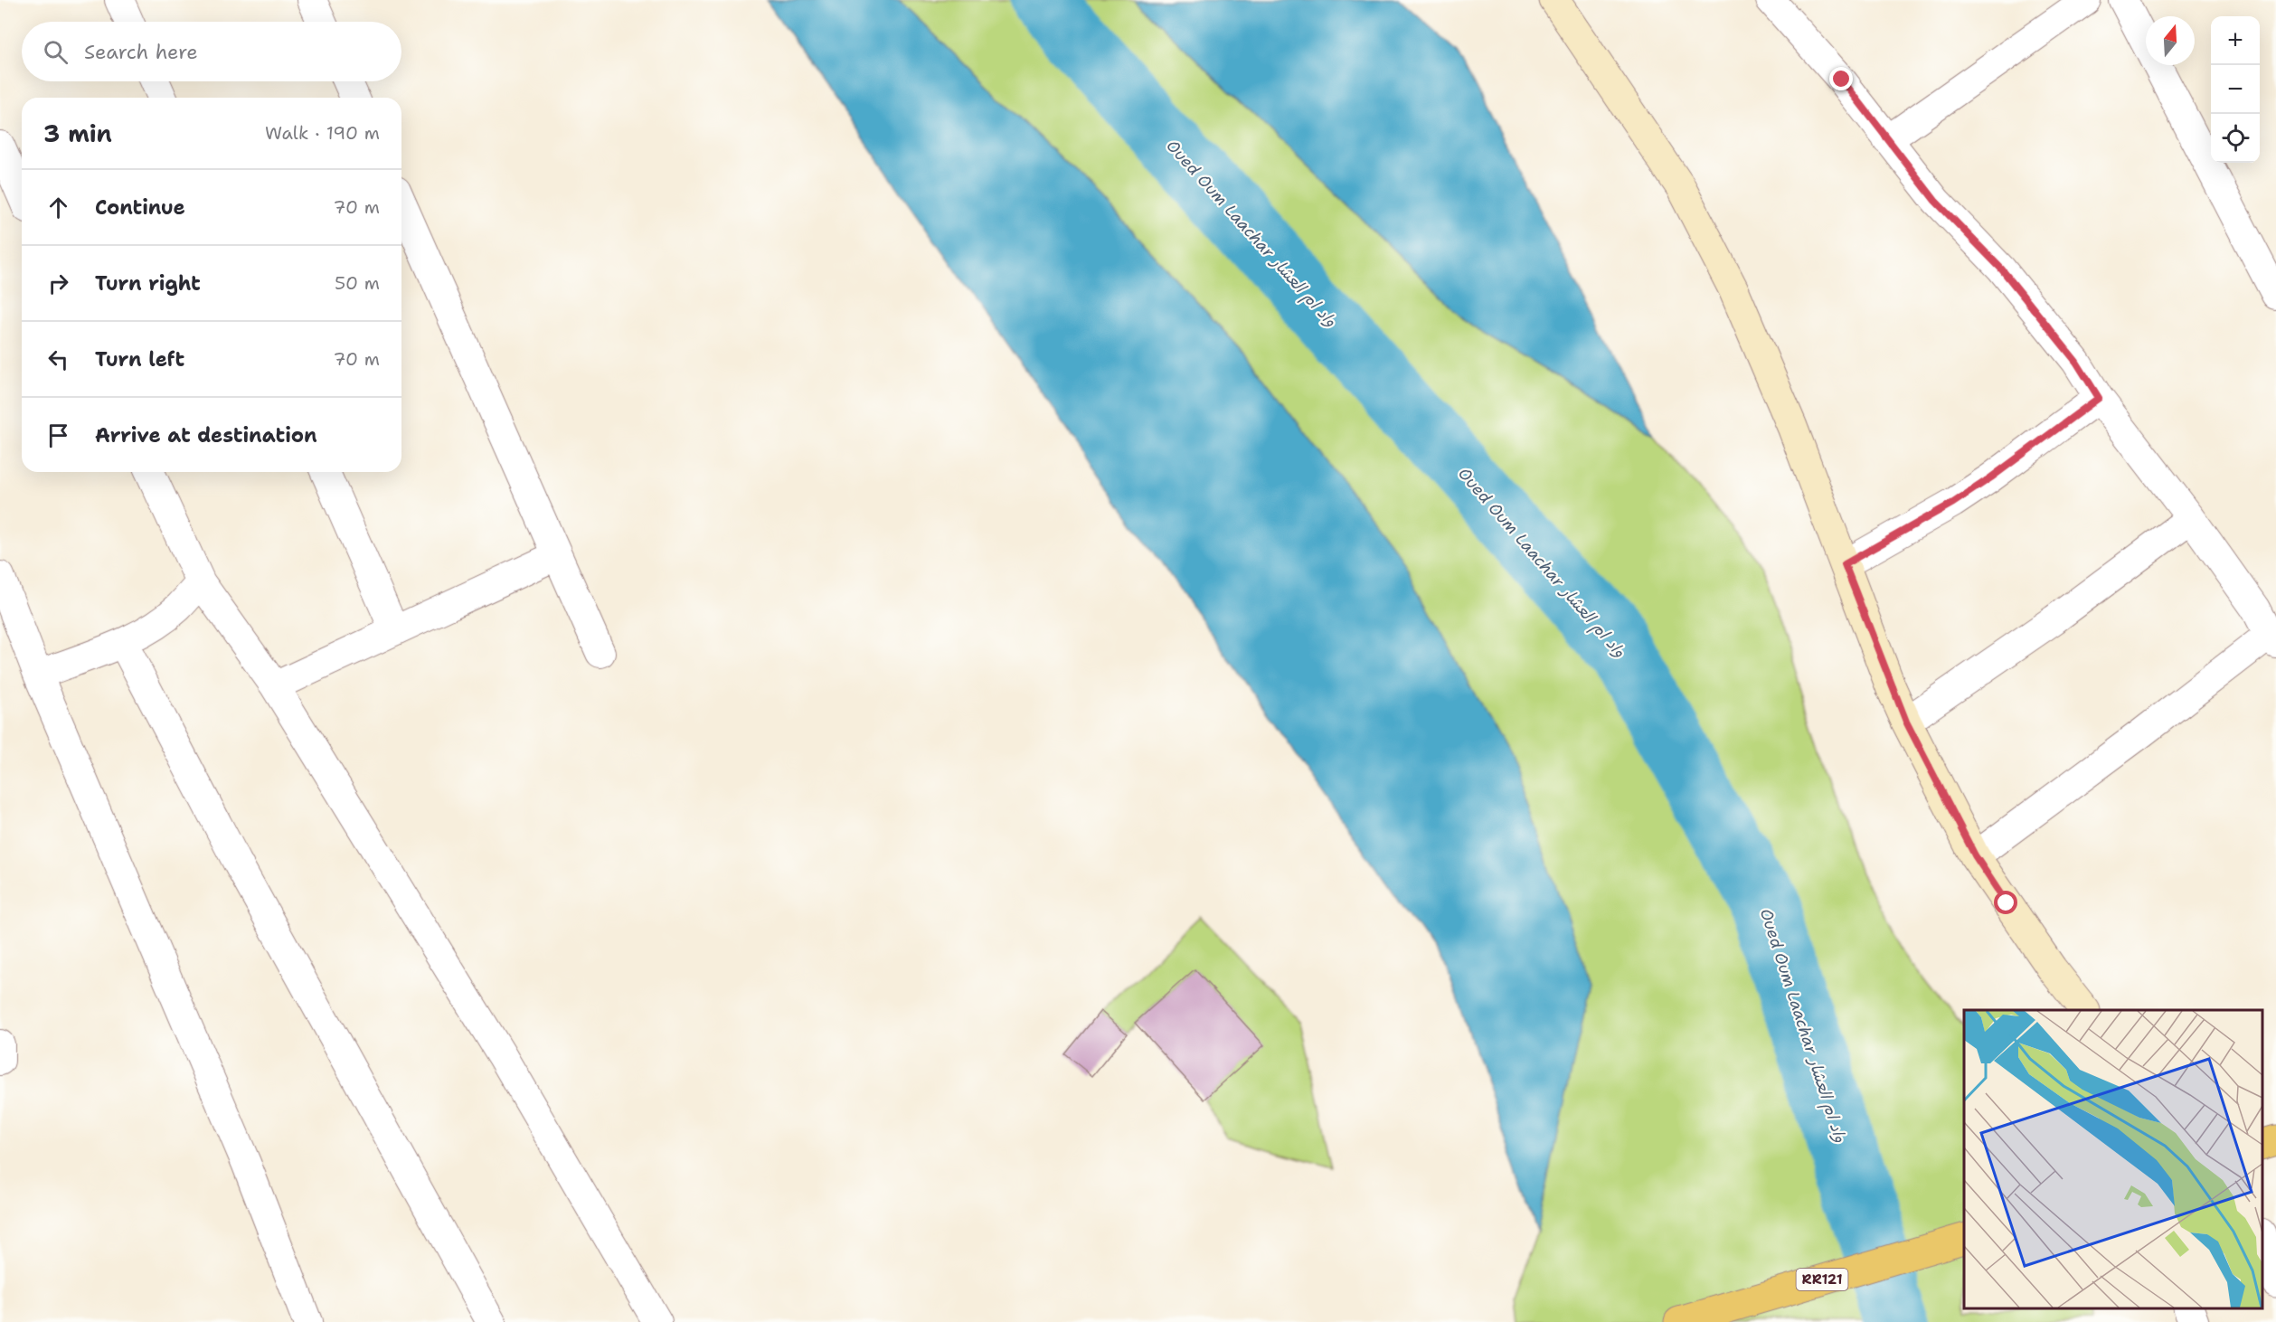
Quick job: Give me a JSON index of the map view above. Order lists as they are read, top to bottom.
{
  "streets": {
    "main road": ["RR121"]
  },
  "water": ["Oued Oum Laachar واد ام العشار"],
  "north": "top",
  "page": {
    "map_buttons": ["+", "−"],
    "search": "Search here",
    "heading": ["3 min", "Walk · 190 m"],
    "list": [
      ["Continue", "70 m"],
      ["Turn right", "50 m"],
      ["Turn left", "70 m"],
      "Arrive at destination"
    ]
  }
}
